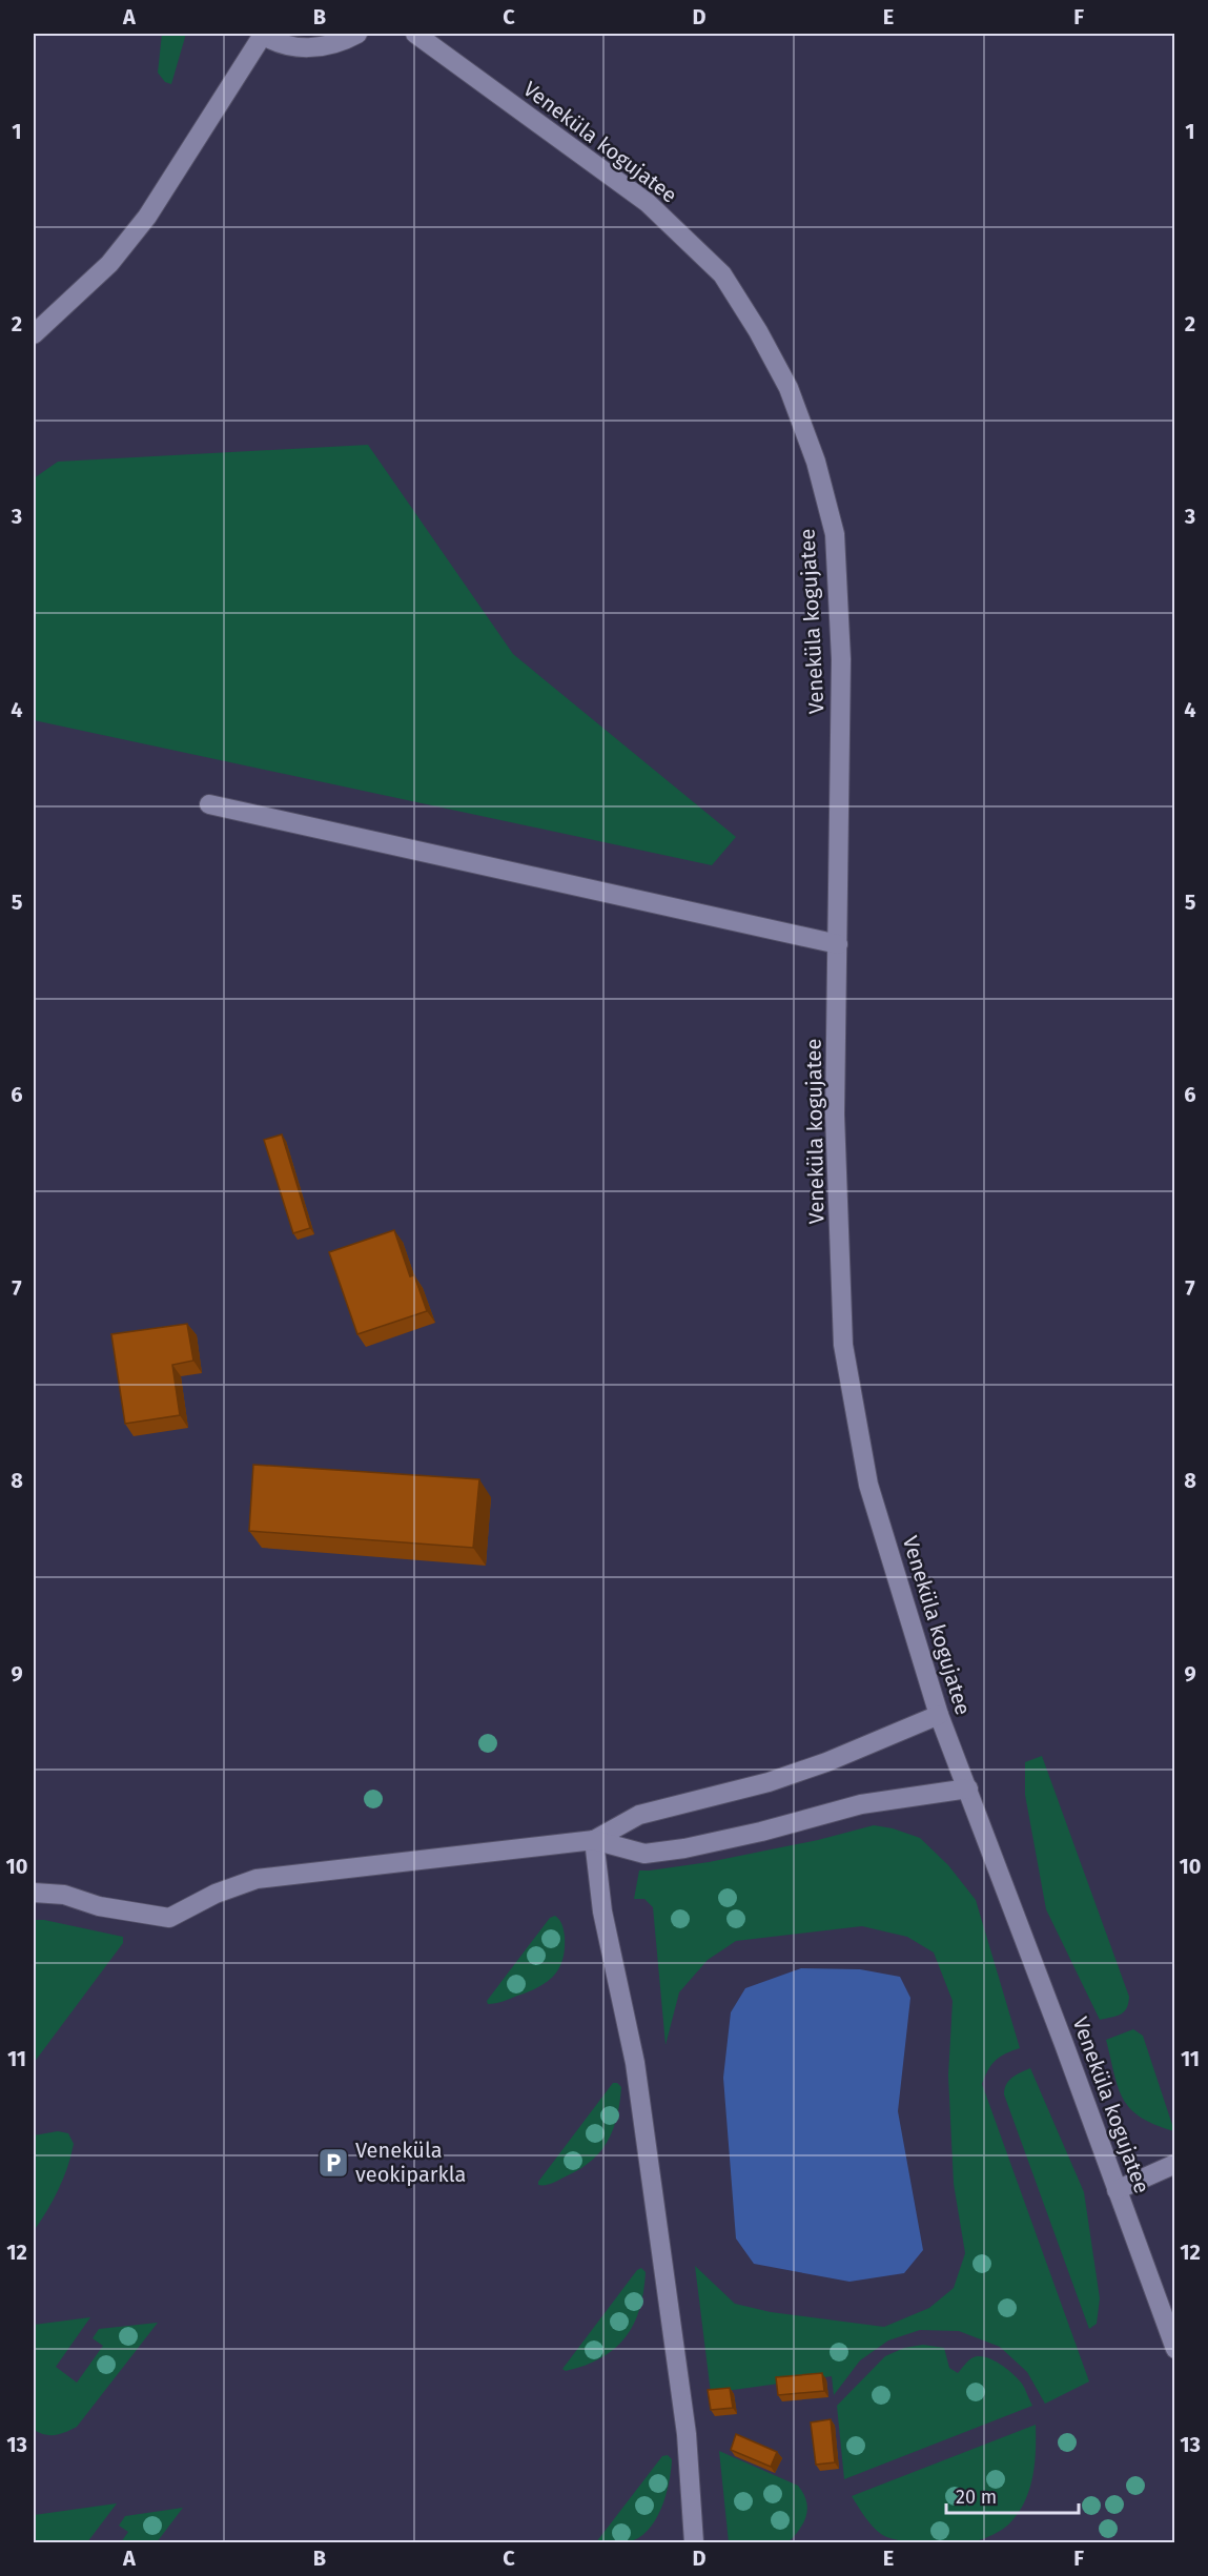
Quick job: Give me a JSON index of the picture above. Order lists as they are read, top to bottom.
{
  "streets": {
    "street": ["Veneküla kogujatee"]
  },
  "places": {
    "parking": ["Veneküla veokiparkla"]
  },
  "scale_bar": "20 m",
  "grid": {
    "columns": [
      "A",
      "B",
      "C",
      "D",
      "E",
      "F"
    ],
    "rows": [
      "1",
      "2",
      "3",
      "4",
      "5",
      "6",
      "7",
      "8",
      "9",
      "10",
      "11",
      "12",
      "13"
    ]
  }
}
